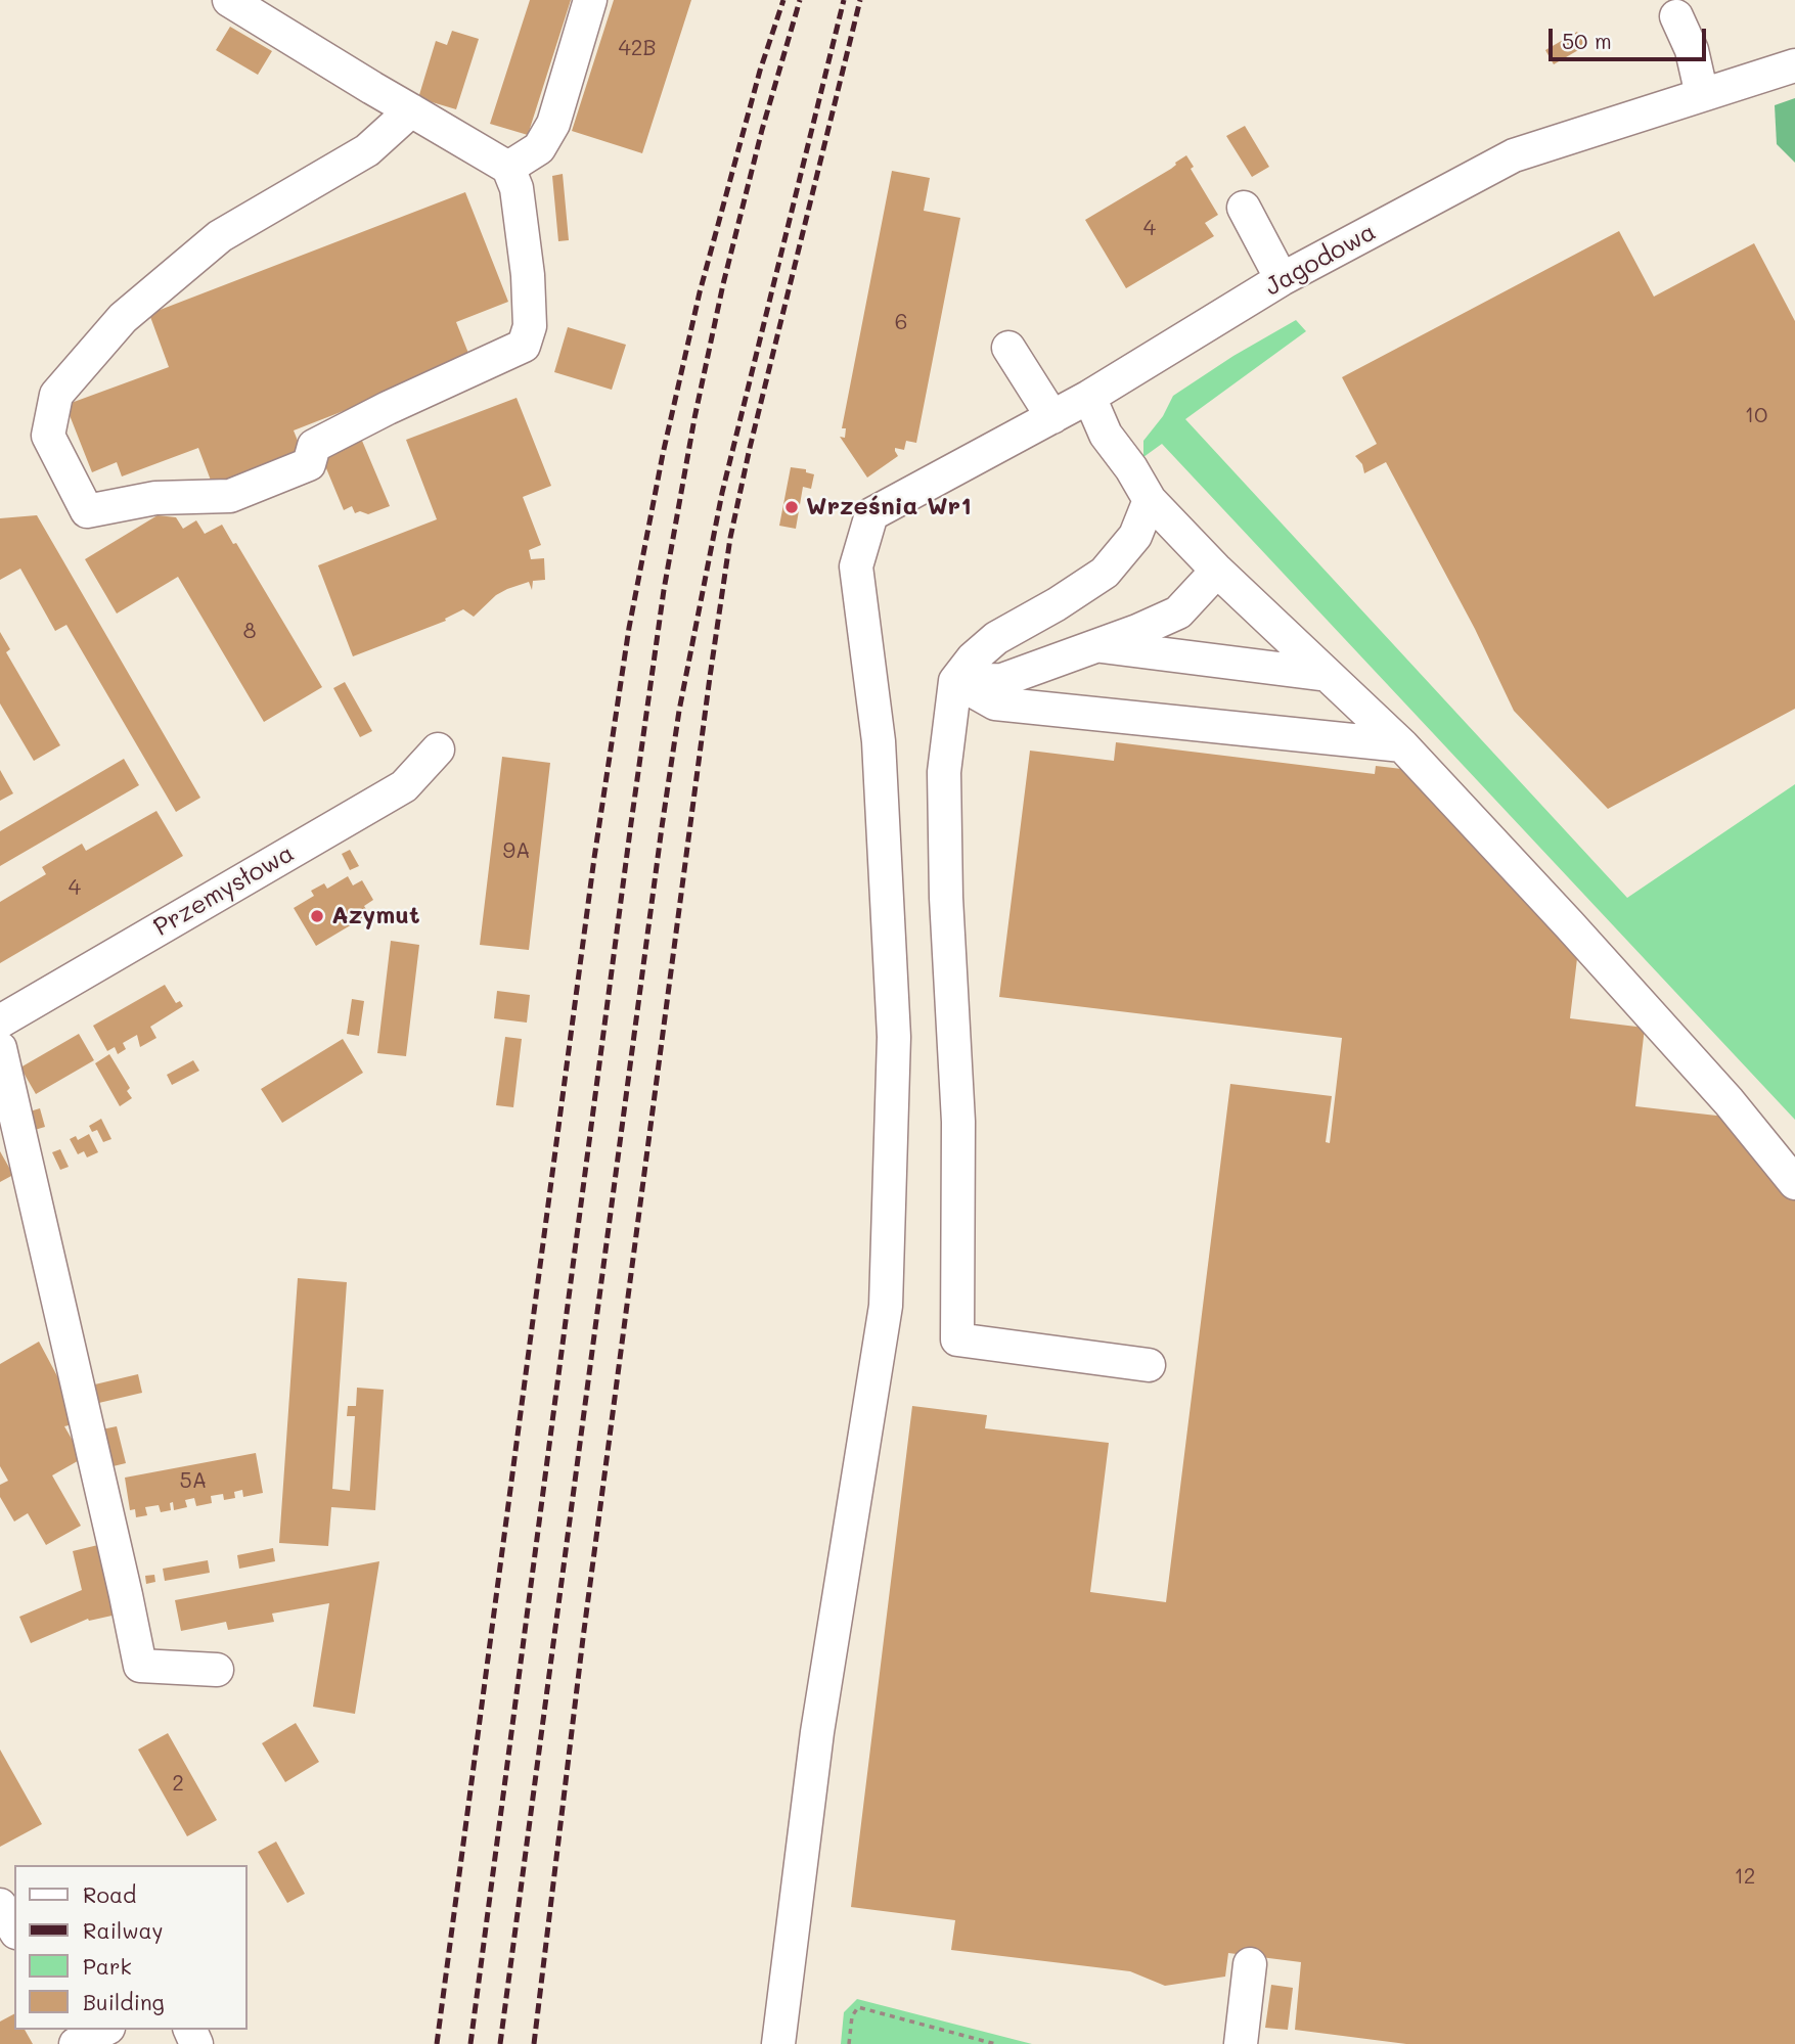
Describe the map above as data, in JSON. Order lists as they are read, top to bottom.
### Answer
{
  "streets": {
    "street": ["Jagodowa", "Przemysłowa"]
  },
  "places": ["Września Wr1", "Azymut"],
  "house_numbers": [
    "42B",
    "4",
    "6",
    "10",
    "8",
    "9A",
    "4",
    "5A",
    "2",
    "12"
  ],
  "legend": [
    "Road",
    "Railway",
    "Park",
    "Building"
  ],
  "scale_bar": "50 m"
}
